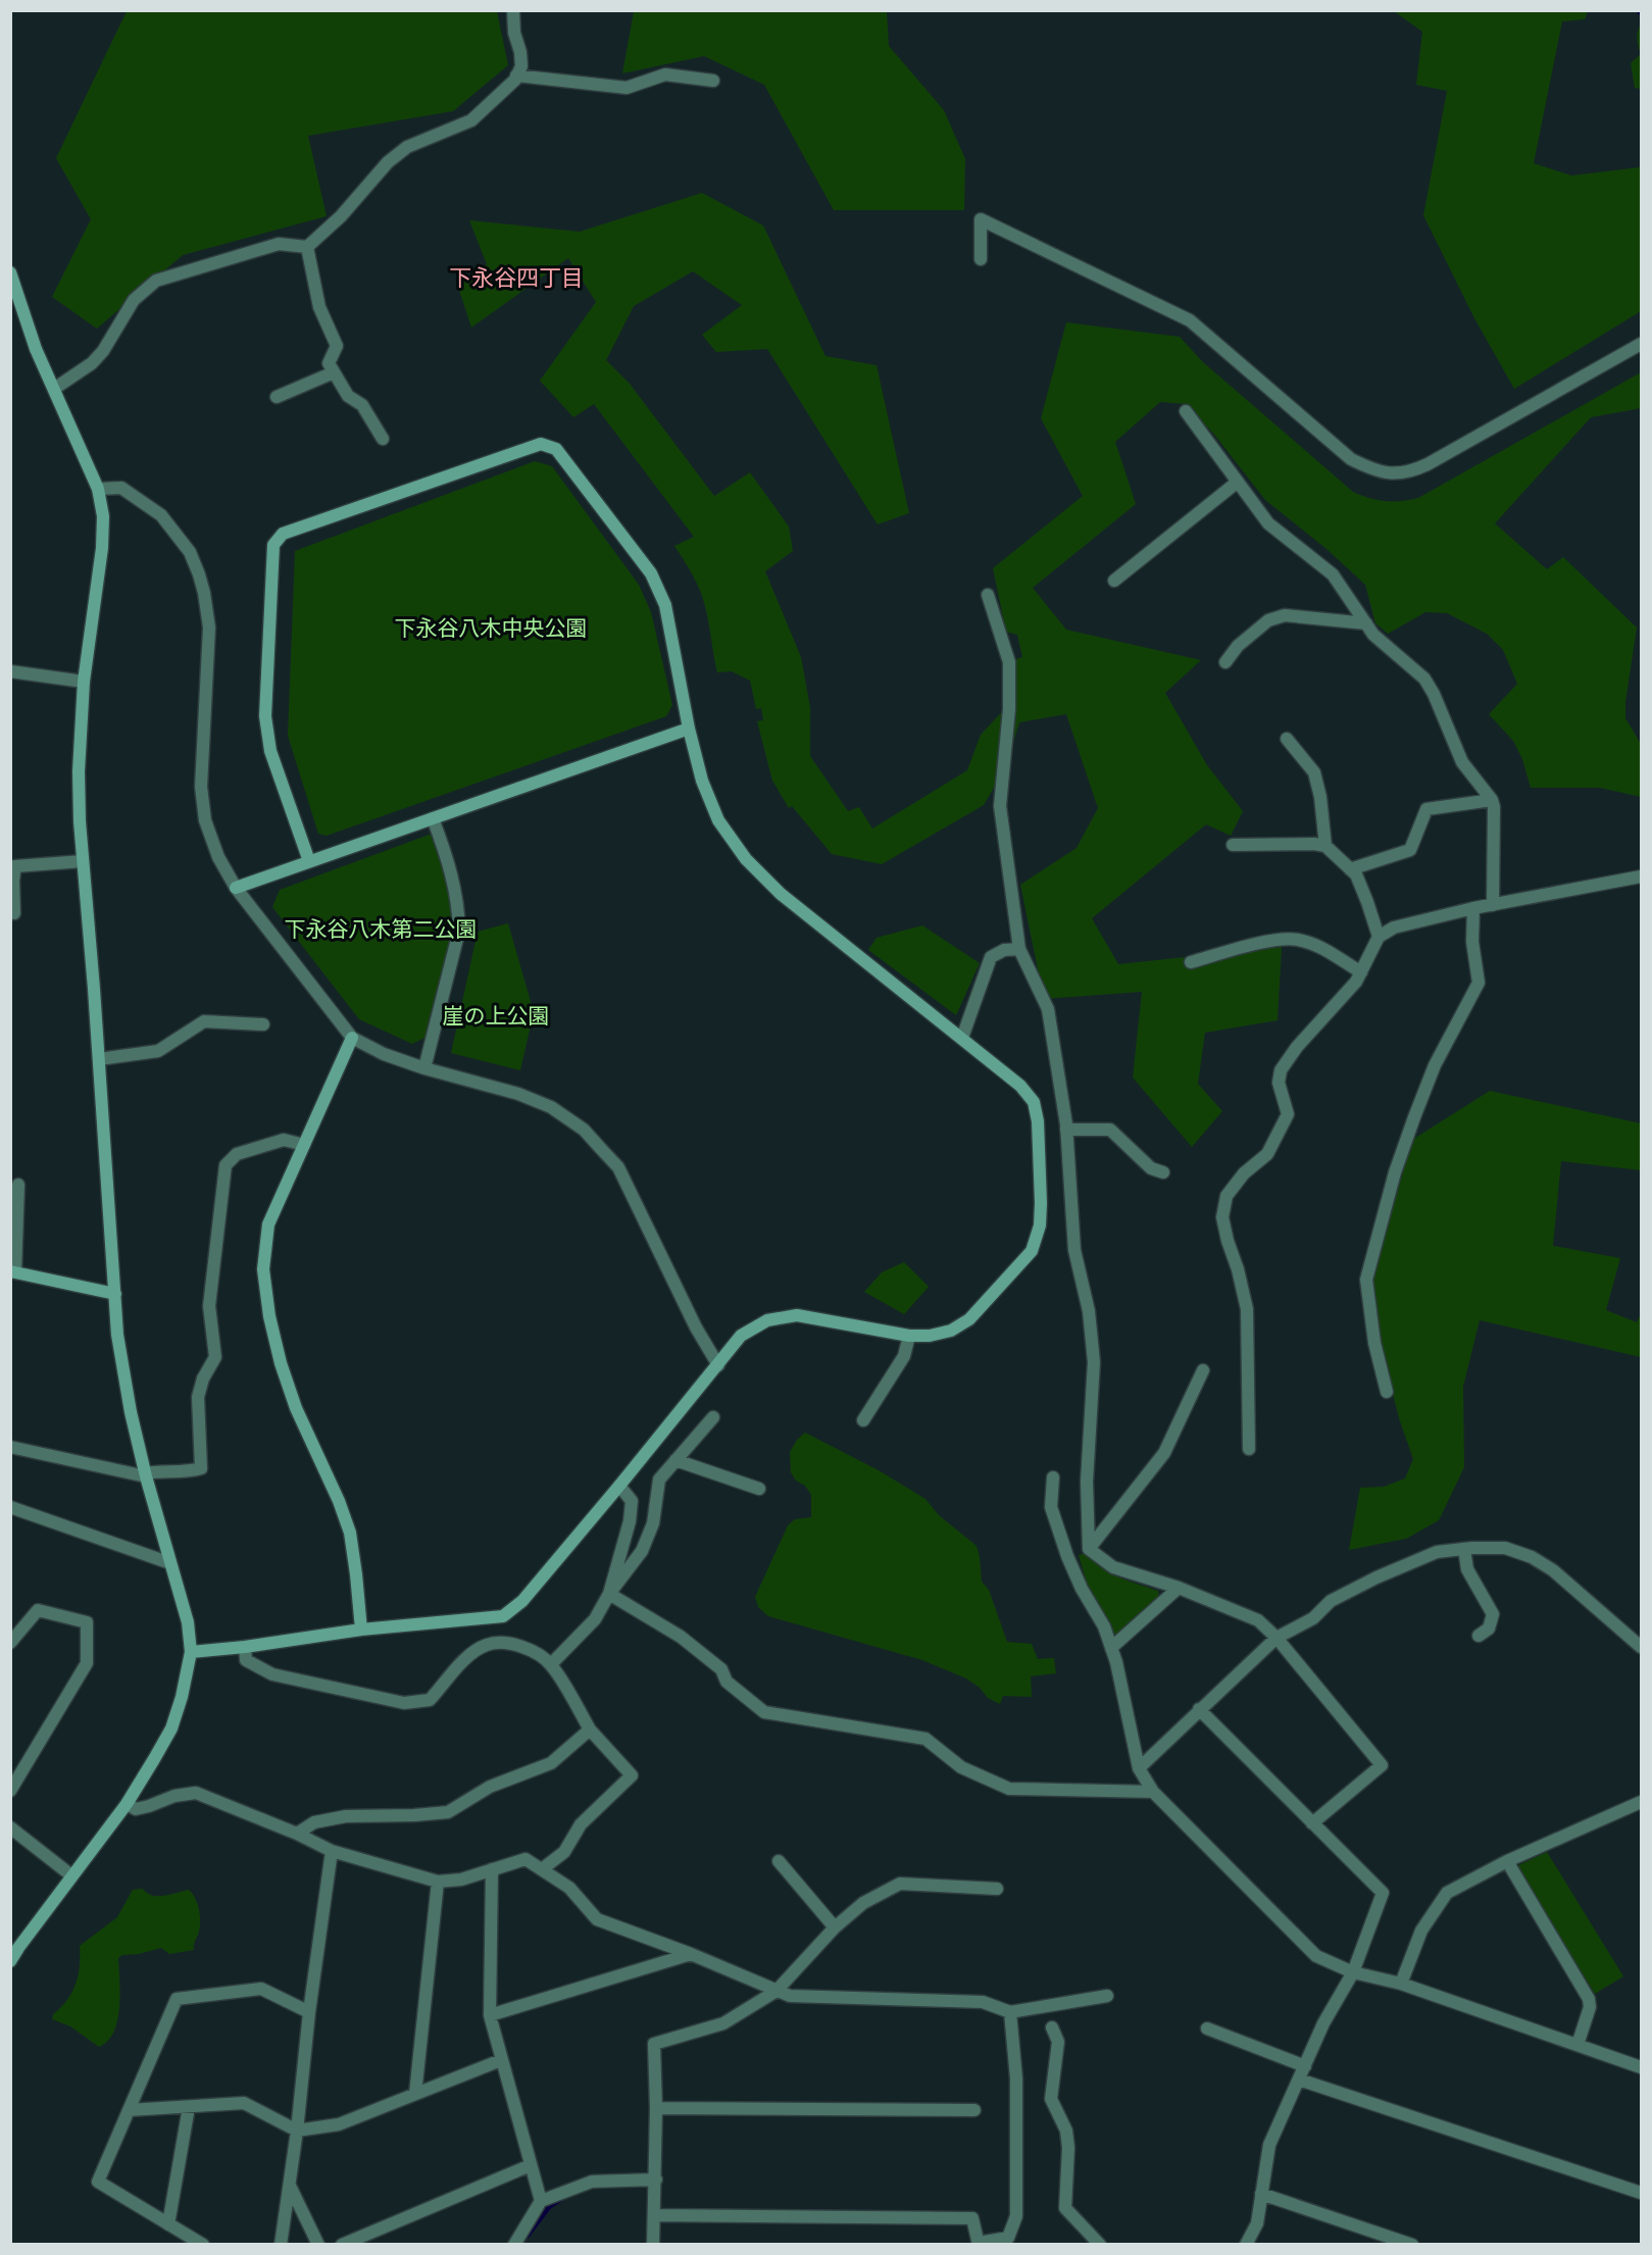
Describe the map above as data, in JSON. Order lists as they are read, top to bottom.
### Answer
{
  "districts": ["下永谷四丁目"],
  "parks": ["下永谷八木中央公園", "下永谷八木第二公園", "崖の上公園"]
}
